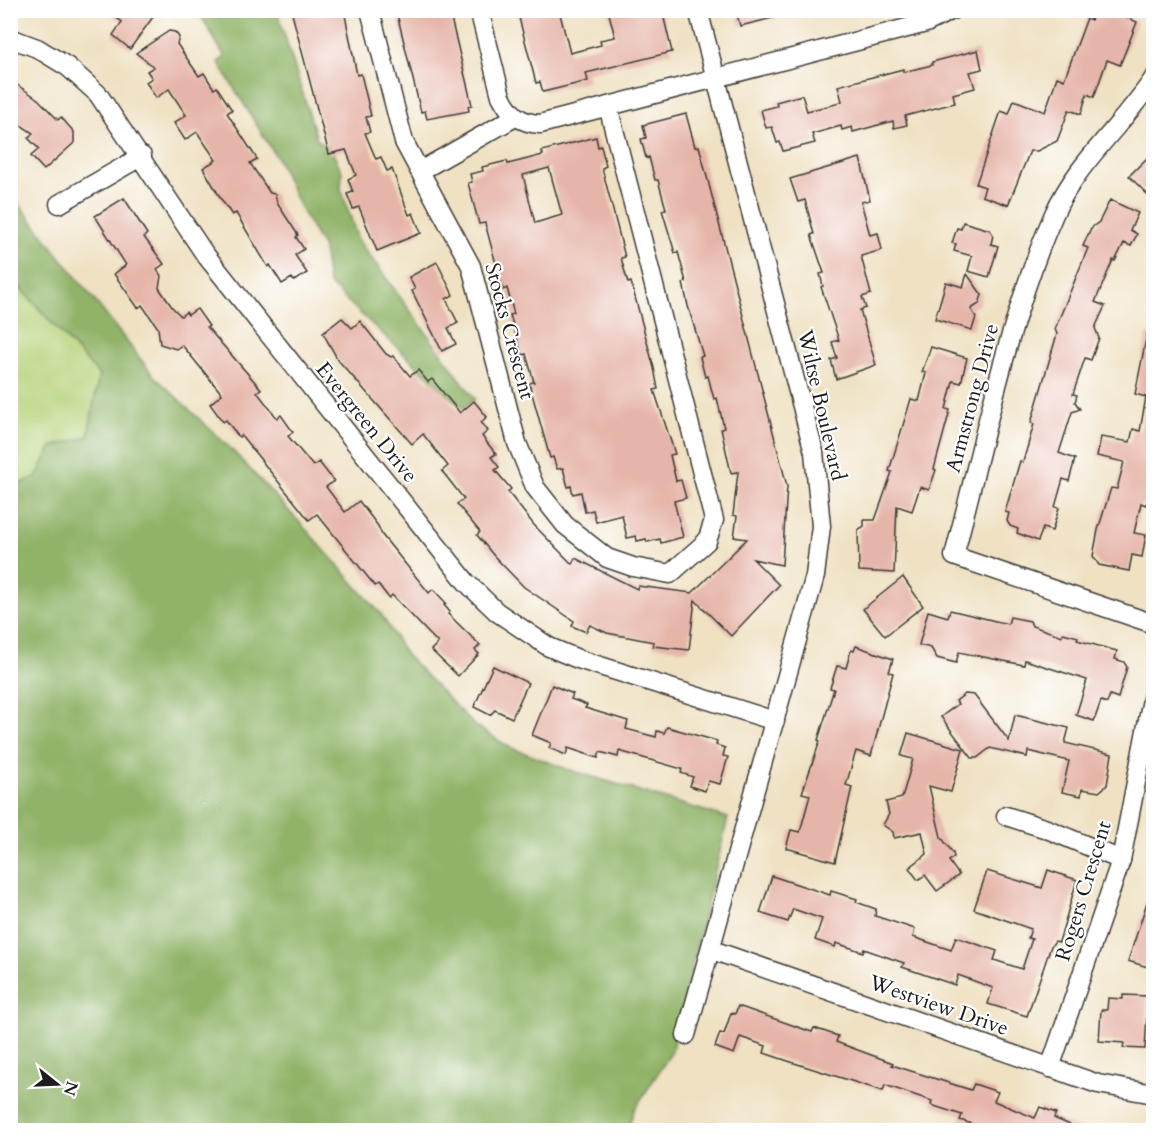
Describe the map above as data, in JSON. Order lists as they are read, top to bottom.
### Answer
{
  "streets": {
    "street": [
      "Stocks Crescent",
      "Armstrong Drive",
      "Wiltse Boulevard",
      "Evergreen Drive",
      "Rogers Crescent",
      "Westview Drive"
    ]
  },
  "crossings": [
    ["Wiltse Boulevard", "Evergreen Drive"],
    ["Wiltse Boulevard", "Westview Drive"],
    ["Rogers Crescent", "Westview Drive"]
  ],
  "north": "right"
}
